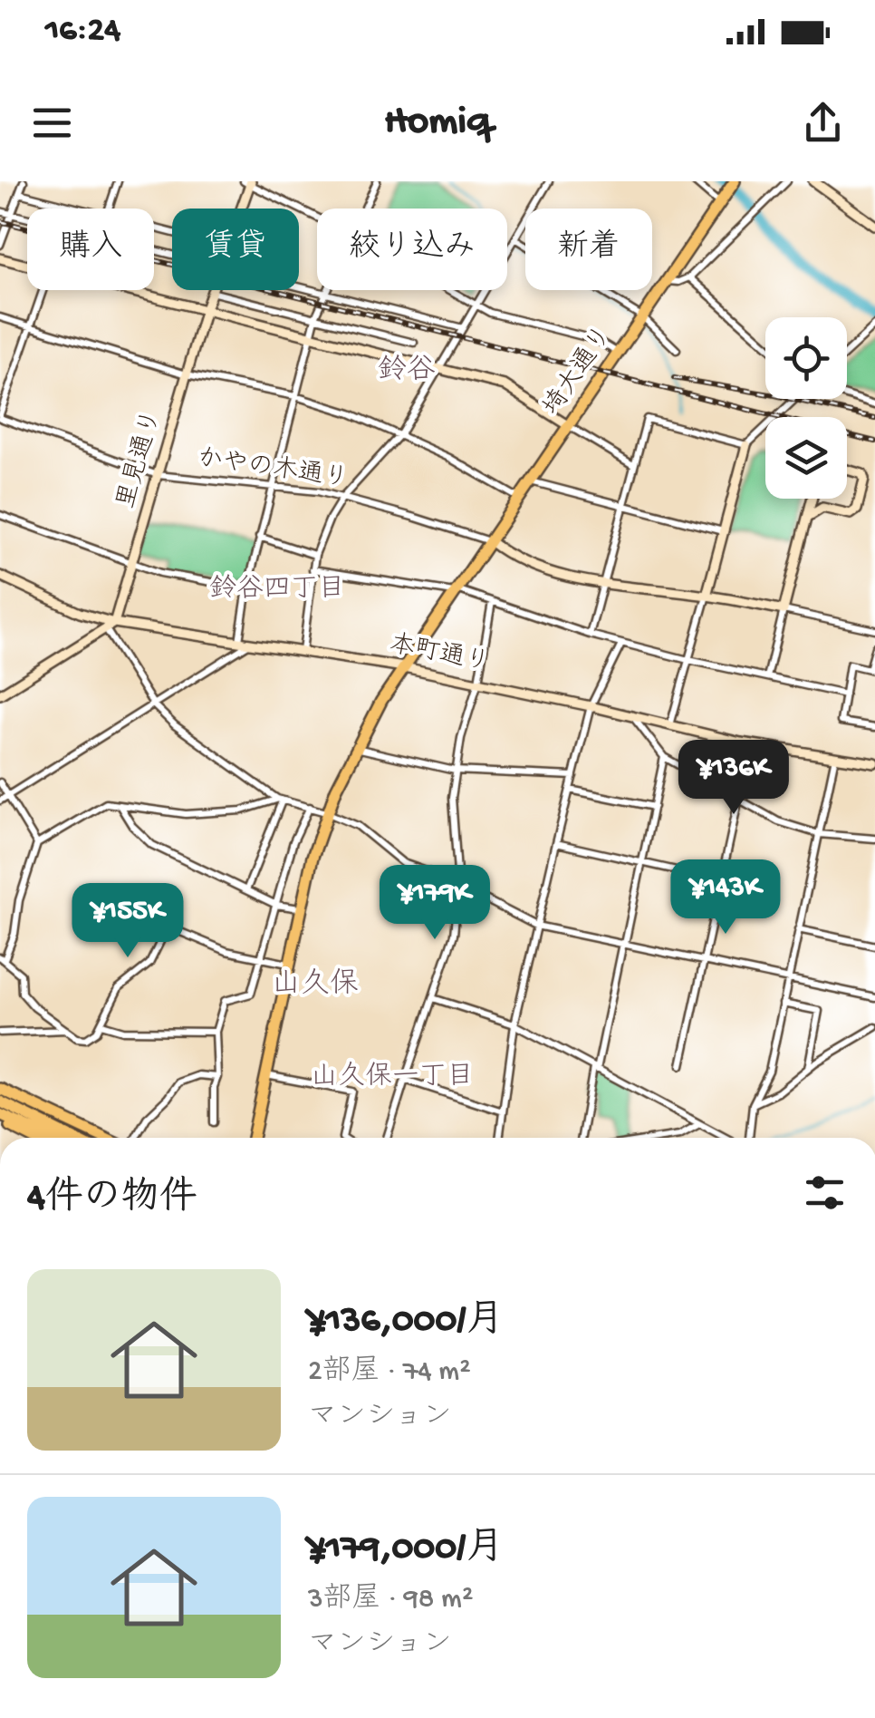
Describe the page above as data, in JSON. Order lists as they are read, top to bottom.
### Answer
{
  "streets": {
    "highway": ["埼大通り"],
    "street": ["里見通り", "かやの木通り", "本町通り"]
  },
  "crossings": [
    ["埼大通り", "かやの木通り"],
    ["埼大通り", "本町通り"],
    ["里見通り", "かやの木通り"],
    ["里見通り", "本町通り"]
  ],
  "districts": [
    "鈴谷",
    "鈴谷四丁目",
    "山久保",
    "山久保一丁目"
  ],
  "page": {
    "status": "16:24",
    "header": "Homiq",
    "chip": [
      "購入",
      "賃貸",
      "絞り込み",
      "新着"
    ],
    "price": [
      "¥136K",
      "¥143K",
      "¥179K",
      "¥155K"
    ],
    "heading": "4件の物件",
    "list": [
      {
        "name": "¥136,000/月",
        "note": "2部屋 · 74 m² · マンション"
      },
      {
        "name": "¥179,000/月",
        "note": "3部屋 · 98 m² · マンション"
      }
    ]
  }
}
